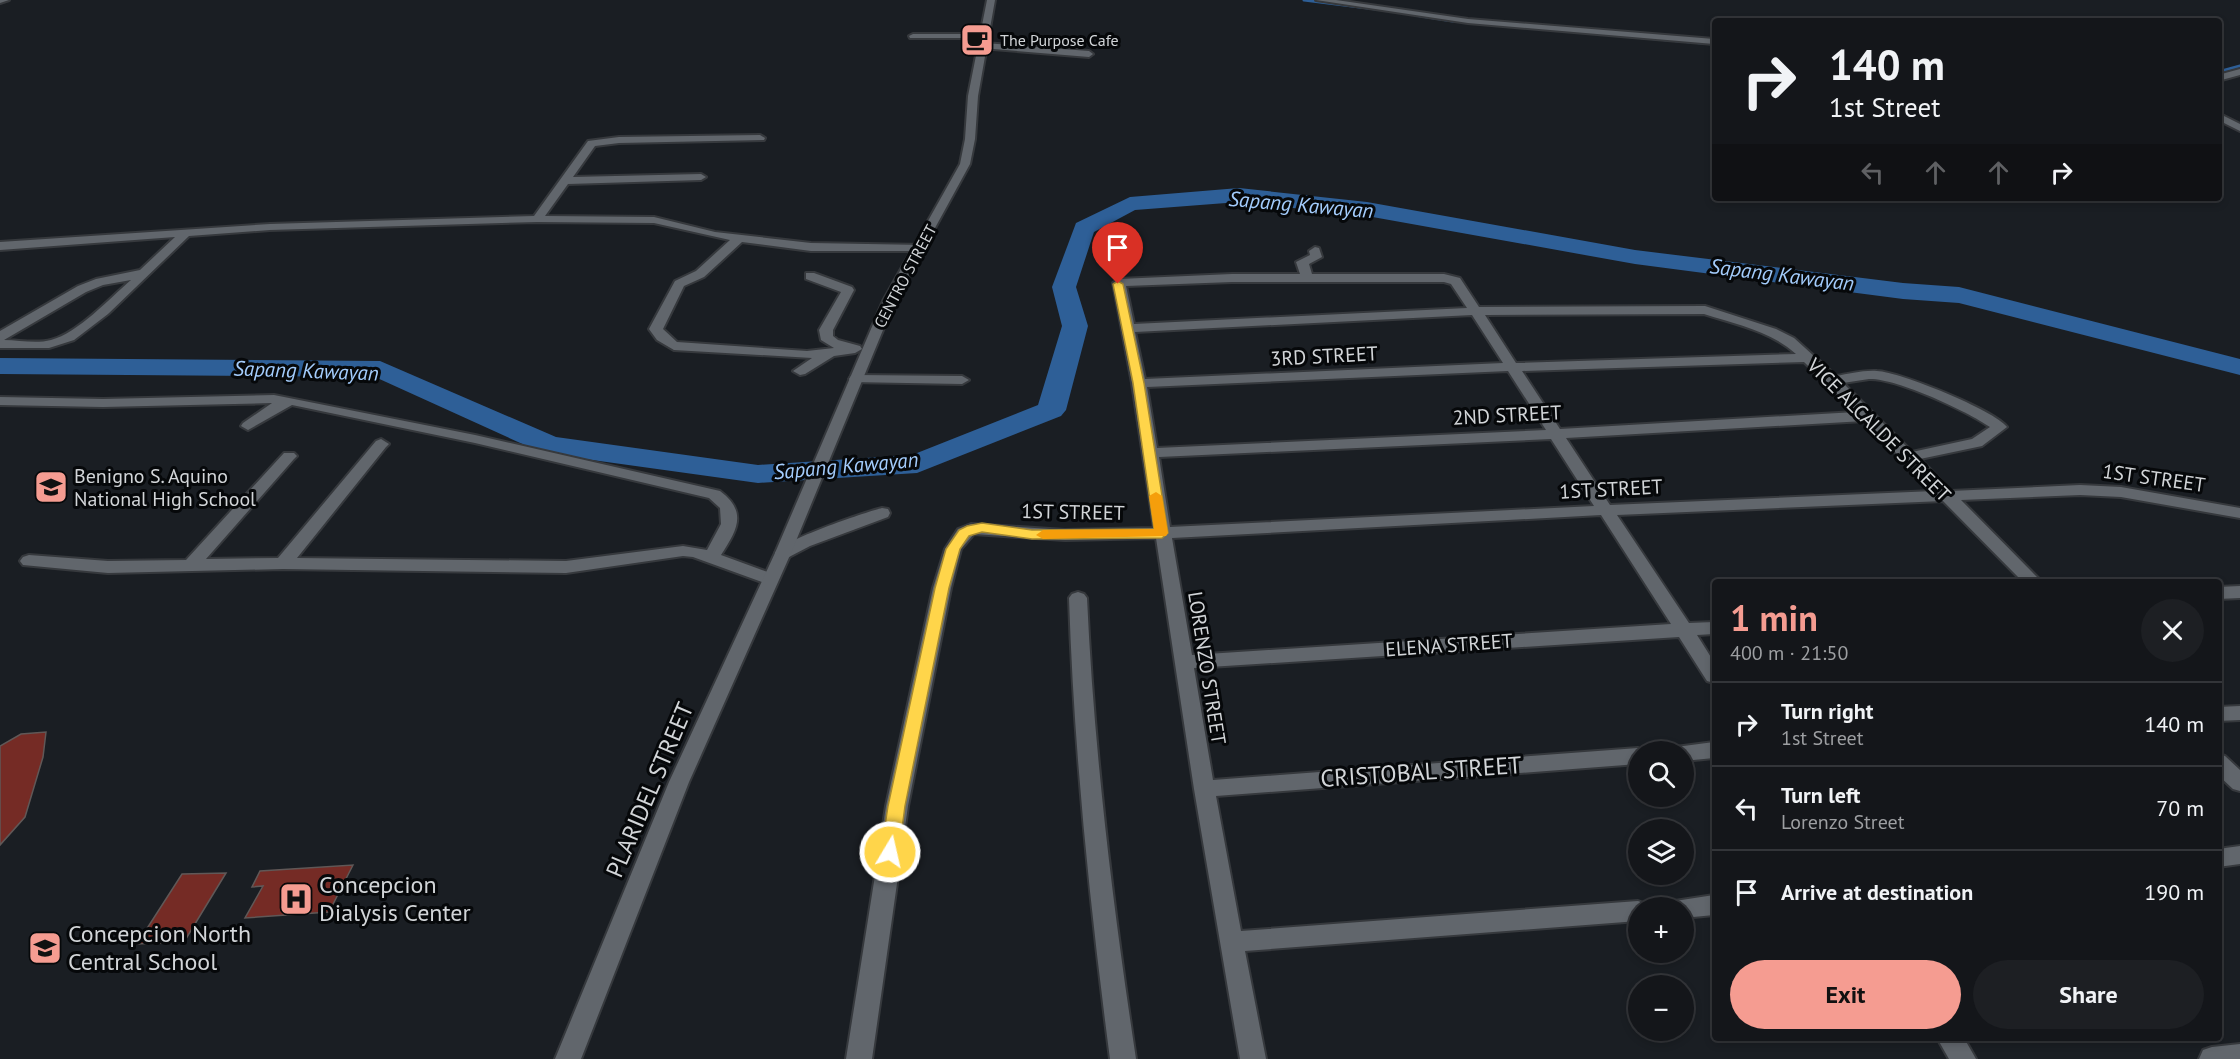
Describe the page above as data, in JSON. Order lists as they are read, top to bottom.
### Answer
{
  "streets": {
    "street": [
      "CENTRO STREET",
      "3RD STREET",
      "2ND STREET",
      "VICE ALCALDE STREET",
      "1ST STREET",
      "ELENA STREET",
      "LORENZO STREET",
      "CRISTOBAL STREET",
      "PLARIDEL STREET"
    ]
  },
  "crossings": [
    ["CENTRO STREET", "PLARIDEL STREET"],
    ["3RD STREET", "VICE ALCALDE STREET"],
    ["3RD STREET", "LORENZO STREET"],
    ["2ND STREET", "VICE ALCALDE STREET"],
    ["2ND STREET", "LORENZO STREET"],
    ["VICE ALCALDE STREET", "1ST STREET"],
    ["VICE ALCALDE STREET", "LORENZO STREET"],
    ["1ST STREET", "LORENZO STREET"],
    ["ELENA STREET", "LORENZO STREET"],
    ["LORENZO STREET", "CRISTOBAL STREET"]
  ],
  "water": ["Sapang Kawayan"],
  "places": {
    "cafe": ["The Purpose Cafe"],
    "school or university": ["Benigno S. Aquino National High School", "Concepcion North Central School"],
    "hospital": ["Concepcion Dialysis Center"]
  },
  "page": {
    "turn": ["140 m", "1st Street"],
    "heading": ["1 min", "400 m · 21:50"],
    "list": [
      {
        "name": "Turn right",
        "note": "1st Street",
        "value": "140 m"
      },
      {
        "name": "Turn left",
        "note": "Lorenzo Street",
        "value": "70 m"
      },
      {
        "name": "Arrive at destination",
        "value": "190 m"
      }
    ],
    "map_buttons": ["+", "−"],
    "buttons": ["Exit", "Share"]
  }
}
